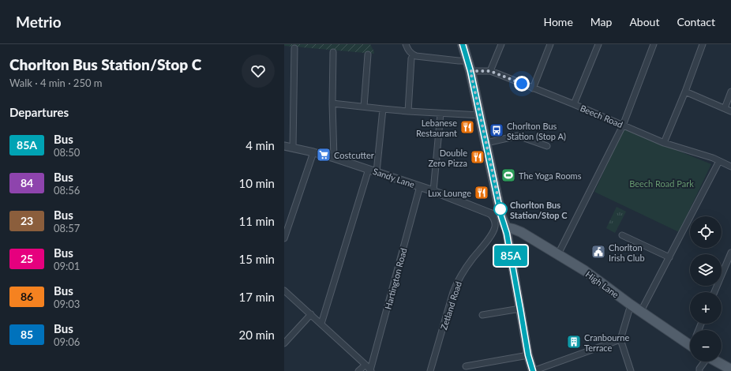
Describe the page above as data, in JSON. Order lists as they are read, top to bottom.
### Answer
{
  "streets": {
    "main road": ["High Lane"],
    "street": [
      "Beech Road",
      "Sandy Lane",
      "Hartington Road",
      "Zetland Road"
    ]
  },
  "crossings": [
    ["Sandy Lane", "Hartington Road"],
    ["Sandy Lane", "Zetland Road"]
  ],
  "parks": ["Beech Road Park"],
  "places": {
    "restaurant": ["Lebanese Restaurant", "Double Zero Pizza", "Lux Lounge"],
    "bus stop": ["Chorlton Bus Station (Stop A)"],
    "supermarket": ["Costcutter"],
    "sports": ["The Yoga Rooms"],
    "other": ["Chorlton Bus Station/Stop C"],
    "public building": ["Chorlton Irish Club"],
    "building": ["Cranbourne Terrace"]
  },
  "lines": ["bus line 85A"],
  "page": {
    "header": "Metrio",
    "nav": [
      "Home",
      "Map",
      "About",
      "Contact"
    ],
    "heading": [
      ["Chorlton Bus Station/Stop C", "Walk · 4 min · 250 m"],
      "Departures"
    ],
    "on_map": "85A",
    "list": [
      {
        "mark": "85A",
        "name": "Bus",
        "note": "08:50",
        "value": "4 min"
      },
      {
        "mark": "84",
        "name": "Bus",
        "note": "08:56",
        "value": "10 min"
      },
      {
        "mark": "23",
        "name": "Bus",
        "note": "08:57",
        "value": "11 min"
      },
      {
        "mark": "25",
        "name": "Bus",
        "note": "09:01",
        "value": "15 min"
      },
      {
        "mark": "86",
        "name": "Bus",
        "note": "09:03",
        "value": "17 min"
      },
      {
        "mark": "85",
        "name": "Bus",
        "note": "09:06",
        "value": "20 min"
      }
    ],
    "map_buttons": ["+", "−"]
  }
}
